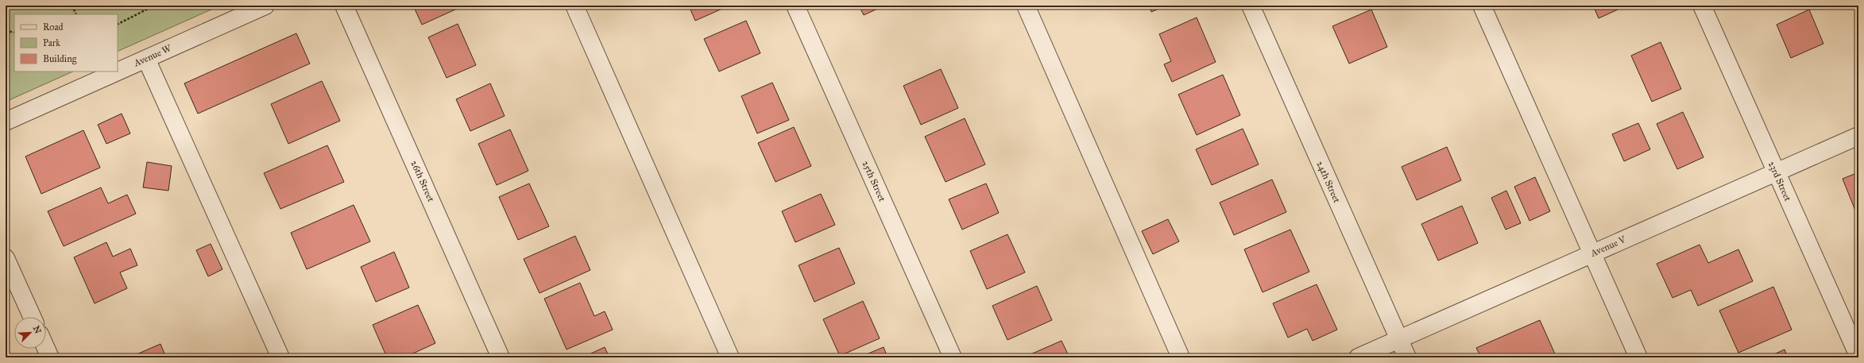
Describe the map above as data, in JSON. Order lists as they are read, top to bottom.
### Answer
{
  "streets": {
    "street": [
      "Avenue W",
      "26th Street",
      "25th Street",
      "23rd Street",
      "24th Street",
      "Avenue V"
    ]
  },
  "crossings": [
    ["23rd Street", "Avenue V"],
    ["24th Street", "Avenue V"]
  ],
  "legend": ["Road", "Park", "Building"],
  "north": "top right"
}
